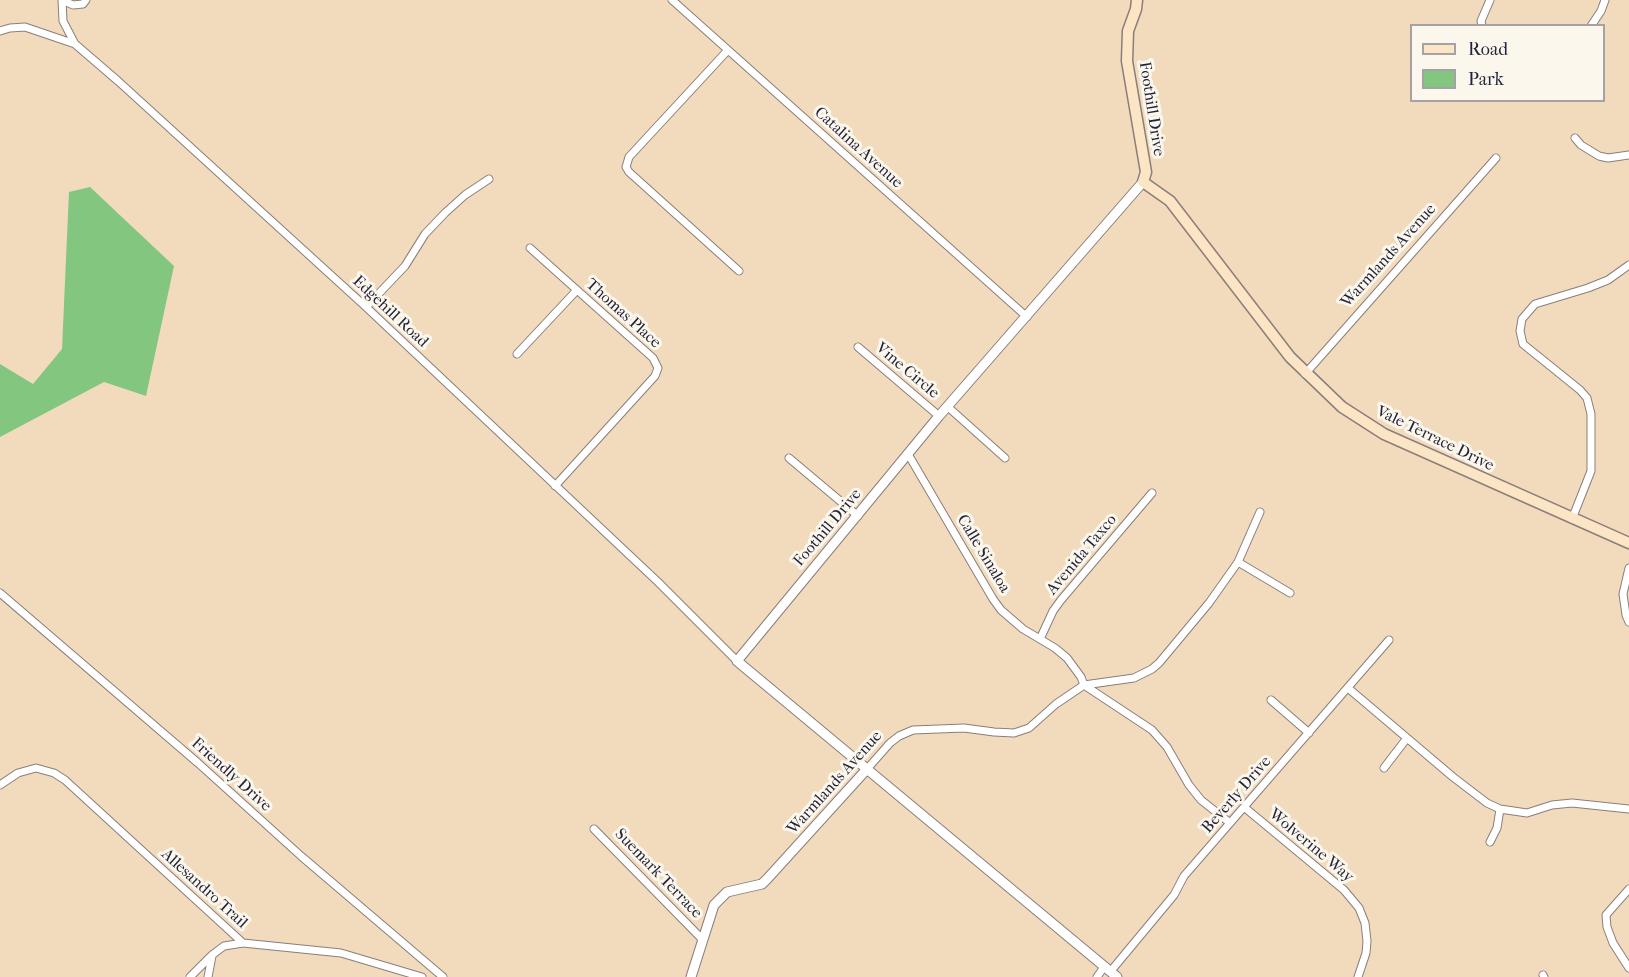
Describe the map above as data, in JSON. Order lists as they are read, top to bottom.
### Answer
{
  "streets": {
    "main road": ["Foothill Drive", "Vale Terrace Drive"],
    "street": [
      "Catalina Avenue",
      "Warmlands Avenue",
      "Edgehill Road",
      "Thomas Place",
      "Vine Circle",
      "Calle Sinaloa",
      "Avenida Taxco",
      "Friendly Drive",
      "Beverly Drive",
      "Wolverine Way",
      "Suemark Terrace",
      "Allesandro Trail"
    ]
  },
  "crossings": [
    ["Foothill Drive", "Catalina Avenue"],
    ["Foothill Drive", "Edgehill Road"],
    ["Foothill Drive", "Vine Circle"],
    ["Foothill Drive", "Vale Terrace Drive"],
    ["Foothill Drive", "Calle Sinaloa"],
    ["Warmlands Avenue", "Vale Terrace Drive"],
    ["Warmlands Avenue", "Calle Sinaloa"],
    ["Warmlands Avenue", "Suemark Terrace"],
    ["Edgehill Road", "Thomas Place"],
    ["Calle Sinaloa", "Avenida Taxco"],
    ["Calle Sinaloa", "Beverly Drive"],
    ["Beverly Drive", "Wolverine Way"]
  ],
  "legend": ["Road", "Park"]
}
